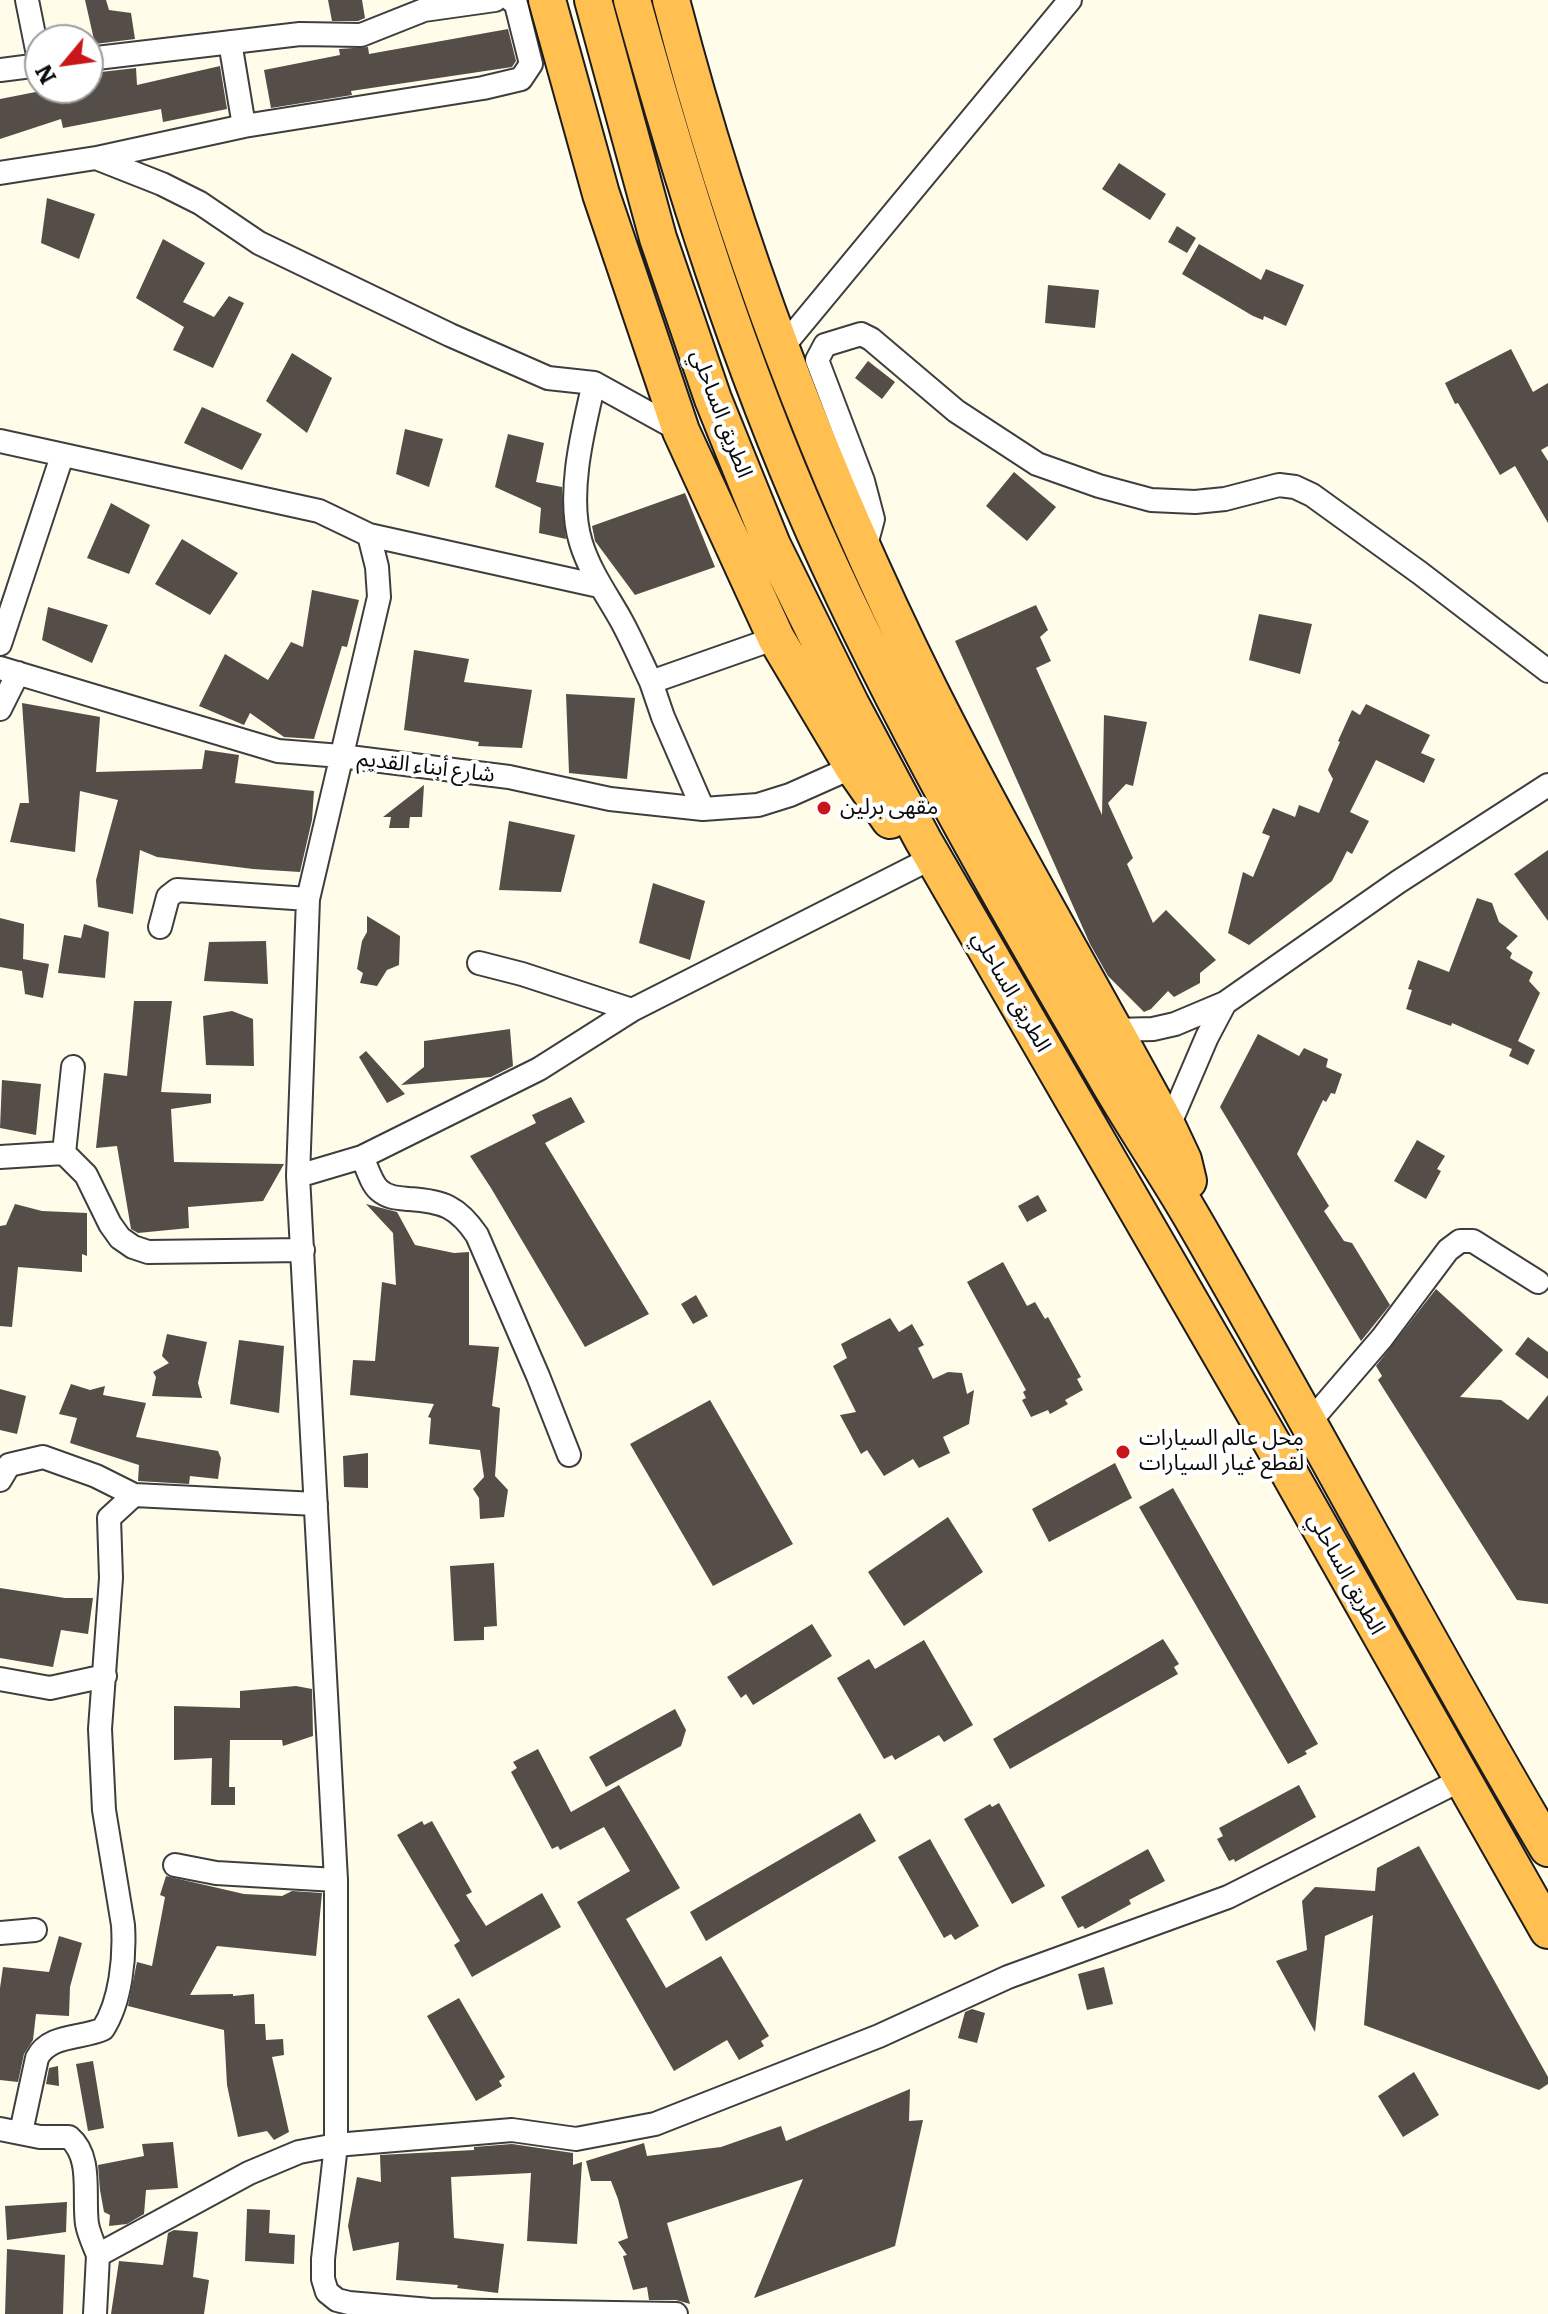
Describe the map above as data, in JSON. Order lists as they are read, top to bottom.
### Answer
{
  "streets": {
    "highway": ["الطريق الساحلي"],
    "street": ["شارع أبناء القديم"]
  },
  "places": ["مقهى برلين", "محل عالم السيارات لقطع غيار السيارات"],
  "north": "bottom left"
}
